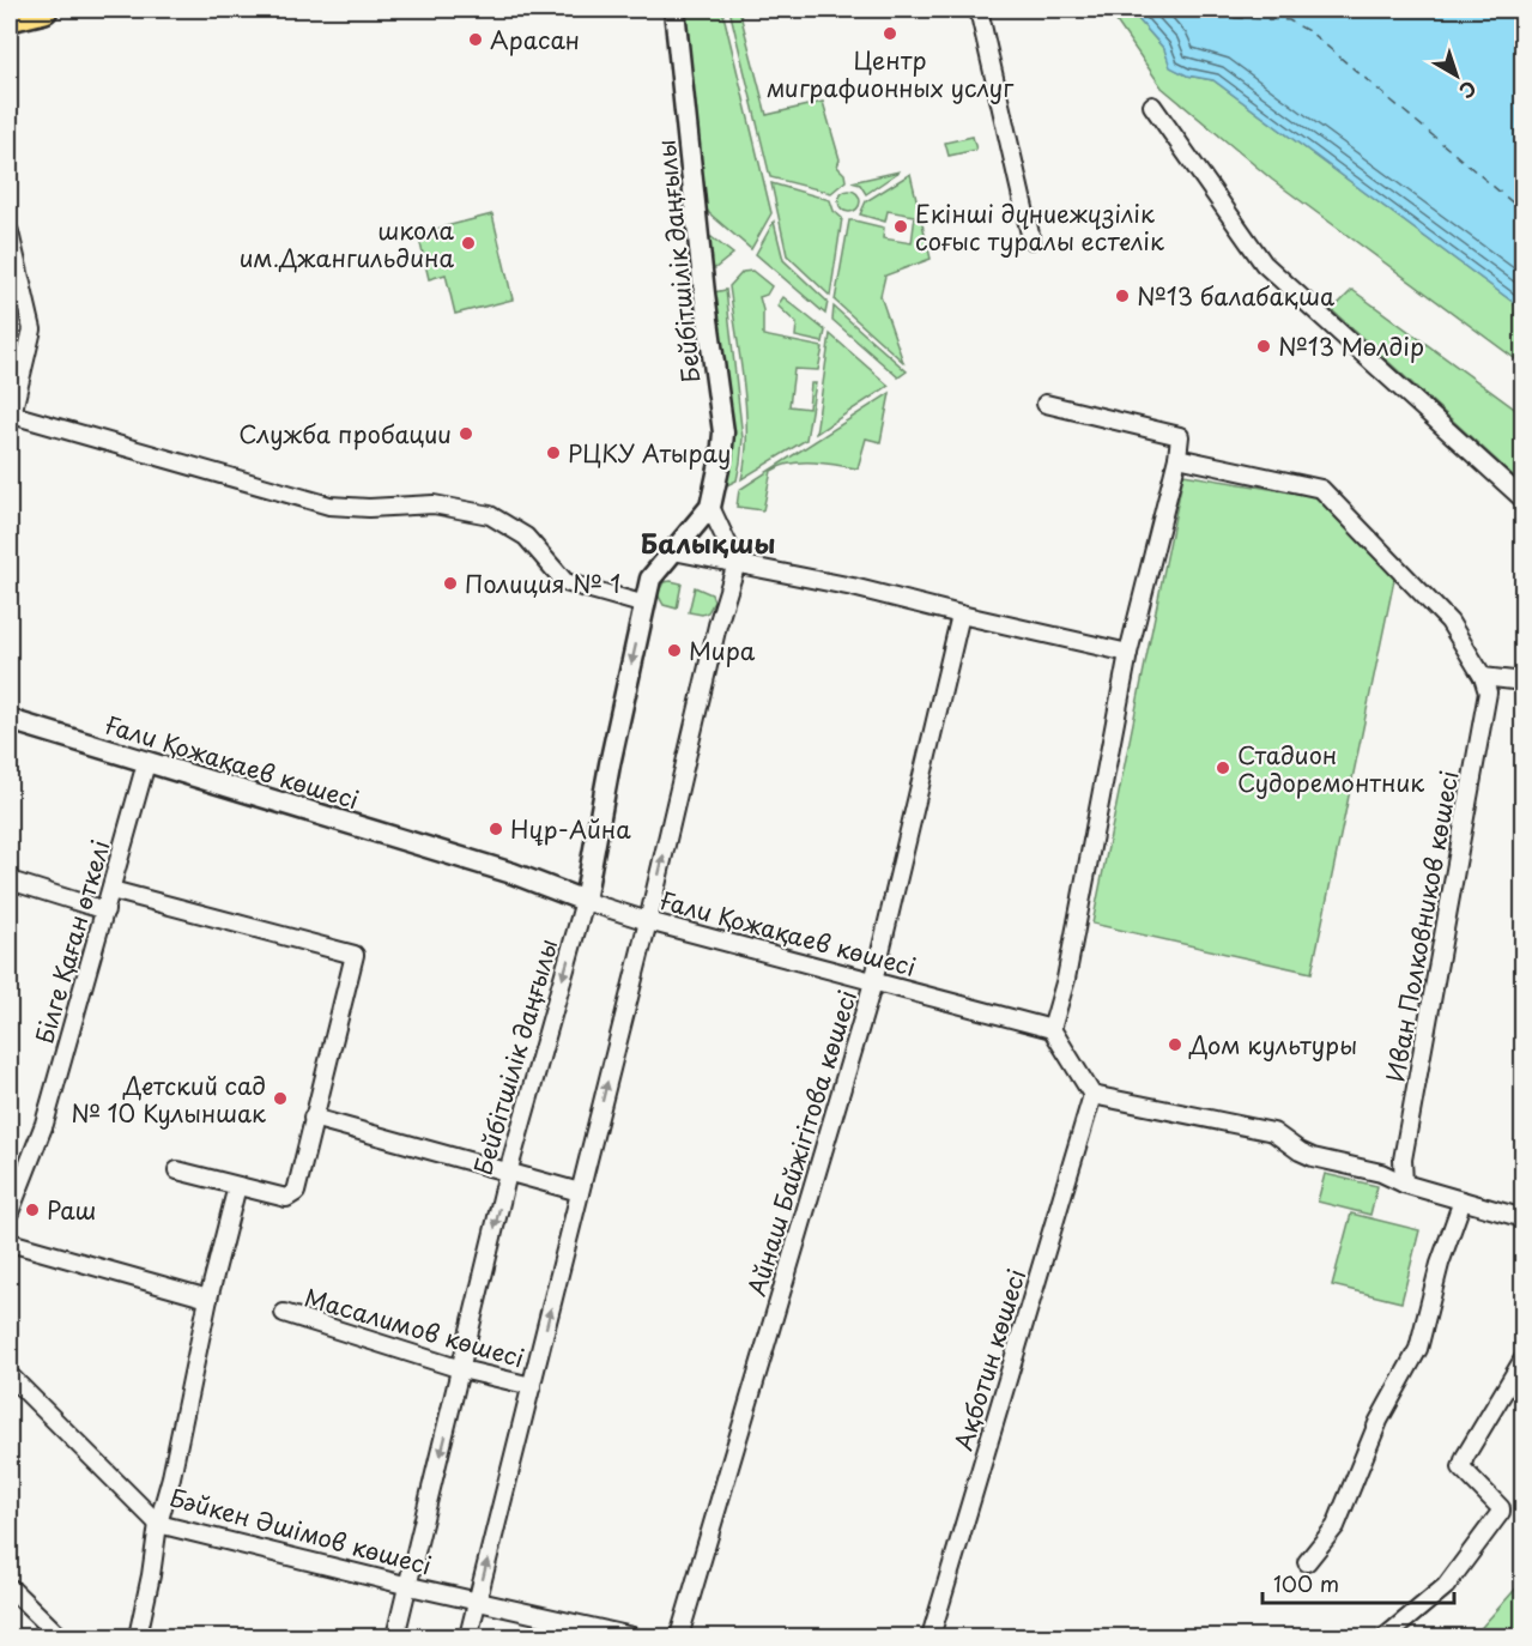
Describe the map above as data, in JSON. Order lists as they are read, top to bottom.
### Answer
{
  "streets": {
    "street": [
      "Бейбітшілік даңғылы",
      "Ғали Қожақаев көшесі",
      "Иван Полковников көшесі",
      "Білге Қаған өткелі",
      "Айнаш Байжігітова көшесі",
      "Масалимов көшесі",
      "Ақботин көшесі",
      "Бәйкен Әшімов көшесі"
    ]
  },
  "crossings": [
    ["Бейбітшілік даңғылы", "Ғали Қожақаев көшесі"],
    ["Бейбітшілік даңғылы", "Масалимов көшесі"],
    ["Бейбітшілік даңғылы", "Бәйкен Әшімов көшесі"],
    ["Ғали Қожақаев көшесі", "Білге Қаған өткелі"],
    ["Ғали Қожақаев көшесі", "Айнаш Байжігітова көшесі"]
  ],
  "districts": ["Балықшы"],
  "places": [
    "Центр миграфионных услуг",
    "Арасан",
    "Екінші дүниежүзілік соғыс туралы естелік",
    "школа им.Джангильдина",
    "№13 балабақша",
    "№13 Мөлдiр",
    "Служба пробации",
    "РЦКУ Атырау",
    "Полиция № 1",
    "Мира",
    "Стадион Судоремонтник",
    "Нұр-Айна",
    "Дом культуры",
    "Детский сад № 10 Кулыншак",
    "Раш"
  ],
  "scale_bar": "100 m",
  "north": "bottom right"
}
